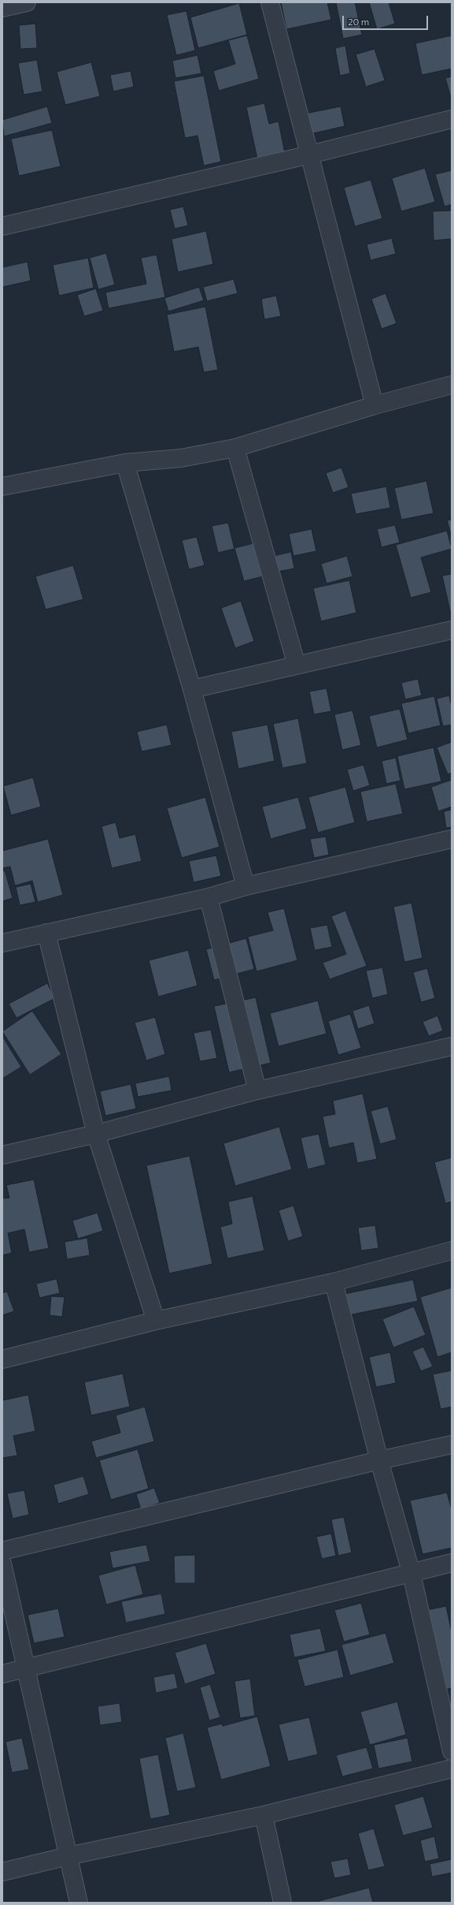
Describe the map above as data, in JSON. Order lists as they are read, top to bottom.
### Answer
{
  "scale_bar": "20 m"
}
